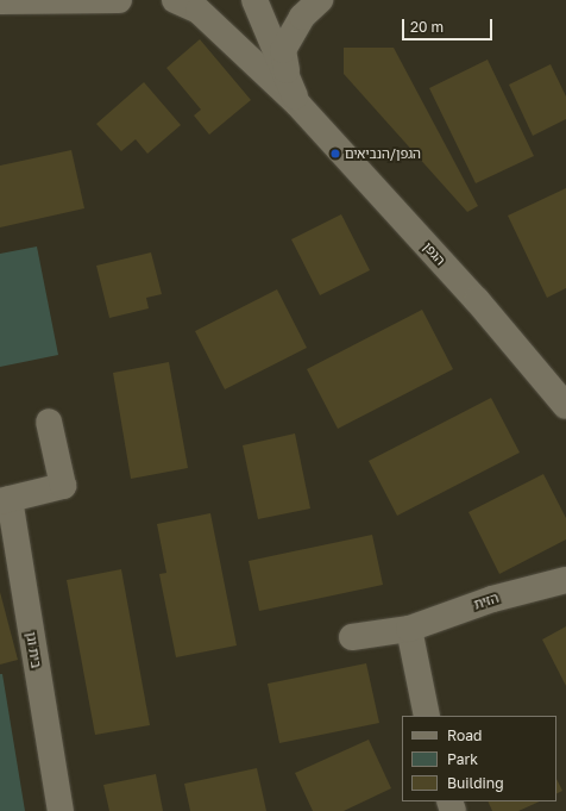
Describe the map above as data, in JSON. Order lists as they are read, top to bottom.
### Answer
{
  "streets": {
    "street": ["הגפן", "הזית", "בית וגן"]
  },
  "places": ["הגפן/הנביאים"],
  "legend": ["Road", "Park", "Building"],
  "scale_bar": "20 m"
}
